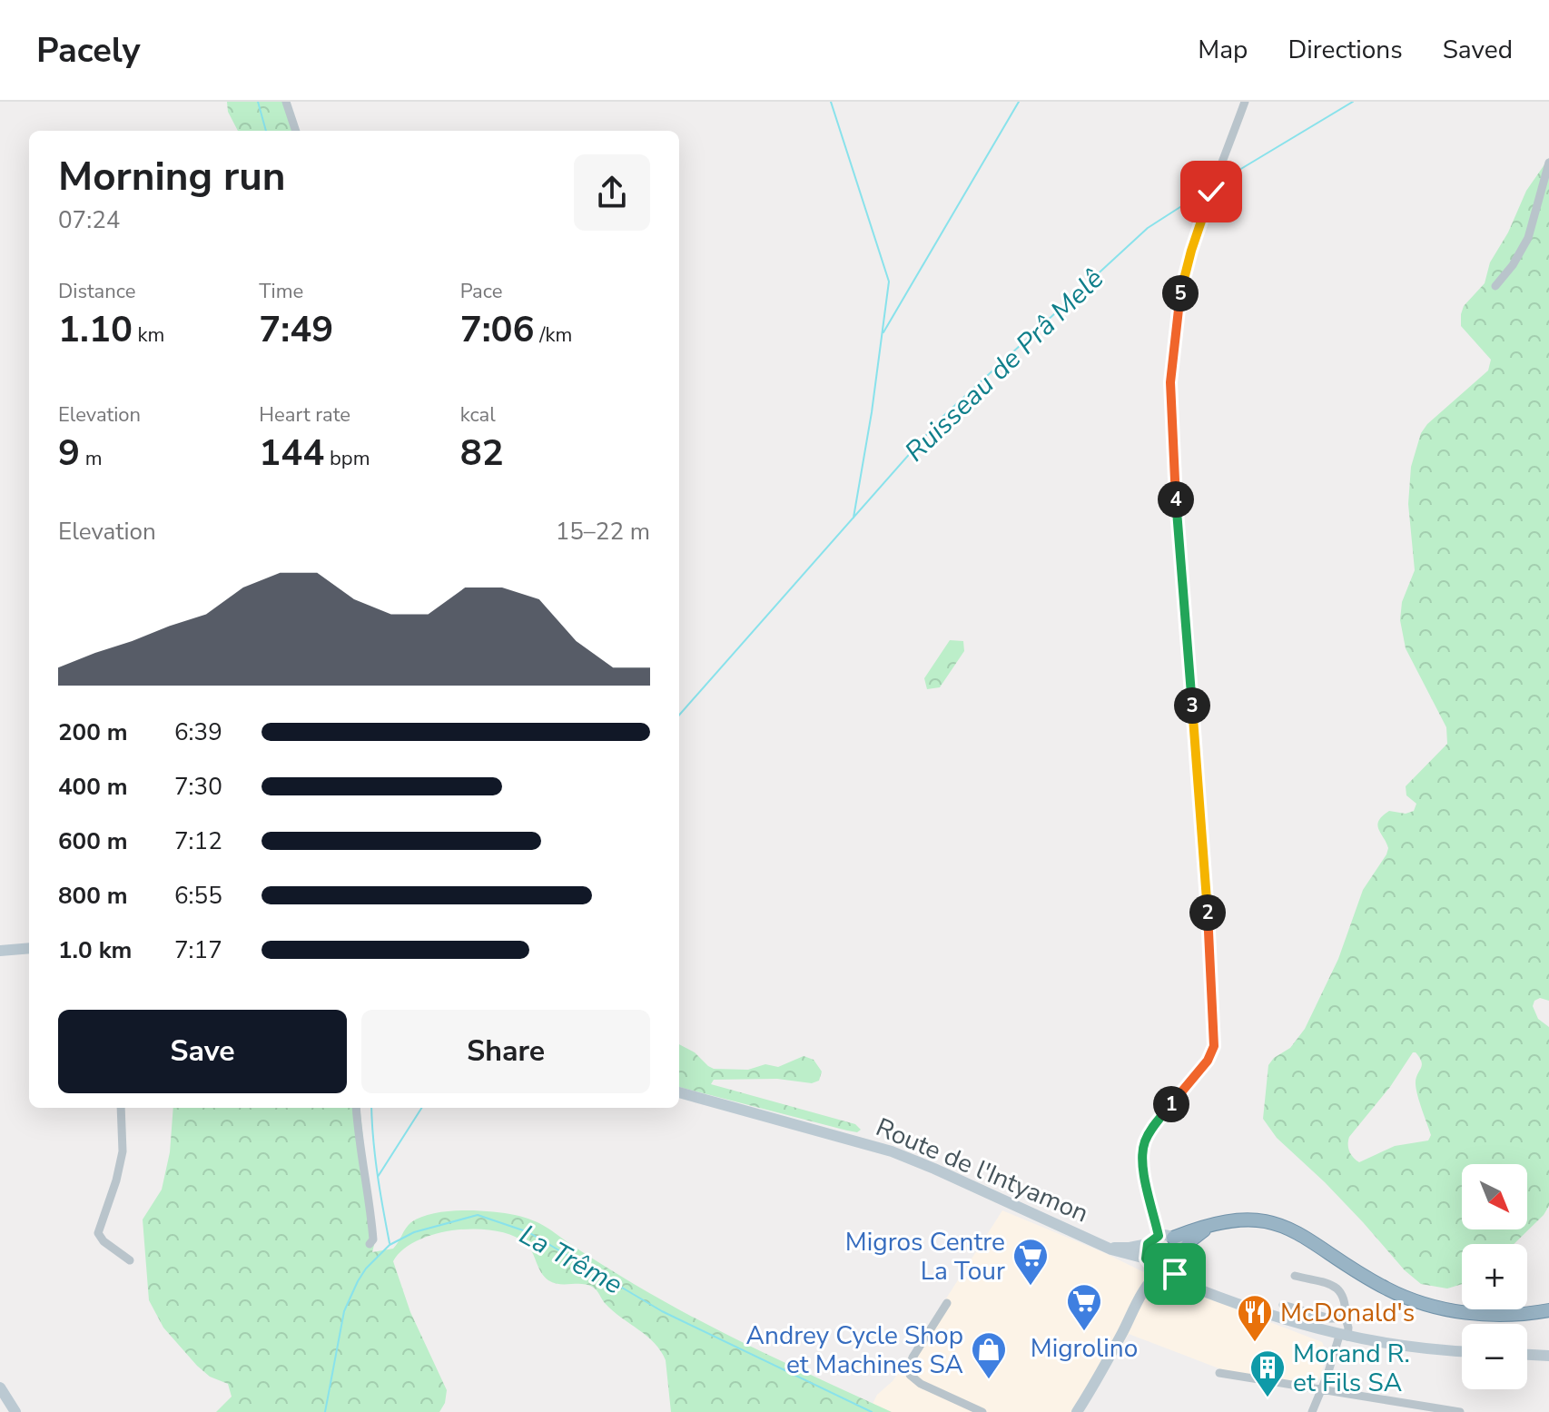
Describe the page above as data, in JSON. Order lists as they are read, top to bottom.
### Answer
{
  "streets": {
    "main road": ["Route de l'Intyamon"]
  },
  "water": ["Ruisseau de Prâ Melê", "La Trême"],
  "places": {
    "supermarket": ["Migros Centre La Tour", "Migrolino"],
    "restaurant": ["McDonald's"],
    "shop": ["Andrey Cycle Shop et Machines SA"],
    "building": ["Morand R. et Fils SA"]
  },
  "north": "bottom right",
  "page": {
    "header": "Pacely",
    "nav": ["Map", "Directions", "Saved"],
    "heading": ["Morning run", "07:24"],
    "stats": [
      ["Distance", "1.10 km"],
      ["Time", "7:49"],
      ["Pace", "7:06 /km"],
      ["Elevation", "9 m"],
      ["Heart rate", "144 bpm"],
      ["kcal", "82"]
    ],
    "pins": [
      "5",
      "4",
      "3",
      "2",
      "1"
    ],
    "chart": ["Elevation", "15–22 m"],
    "list": [
      {
        "name": "200 m",
        "note": "6:39"
      },
      {
        "name": "400 m",
        "note": "7:30"
      },
      {
        "name": "600 m",
        "note": "7:12"
      },
      {
        "name": "800 m",
        "note": "6:55"
      },
      {
        "name": "1.0 km",
        "note": "7:17"
      }
    ],
    "buttons": ["Save", "Share"],
    "map_buttons": ["+", "−"]
  }
}
